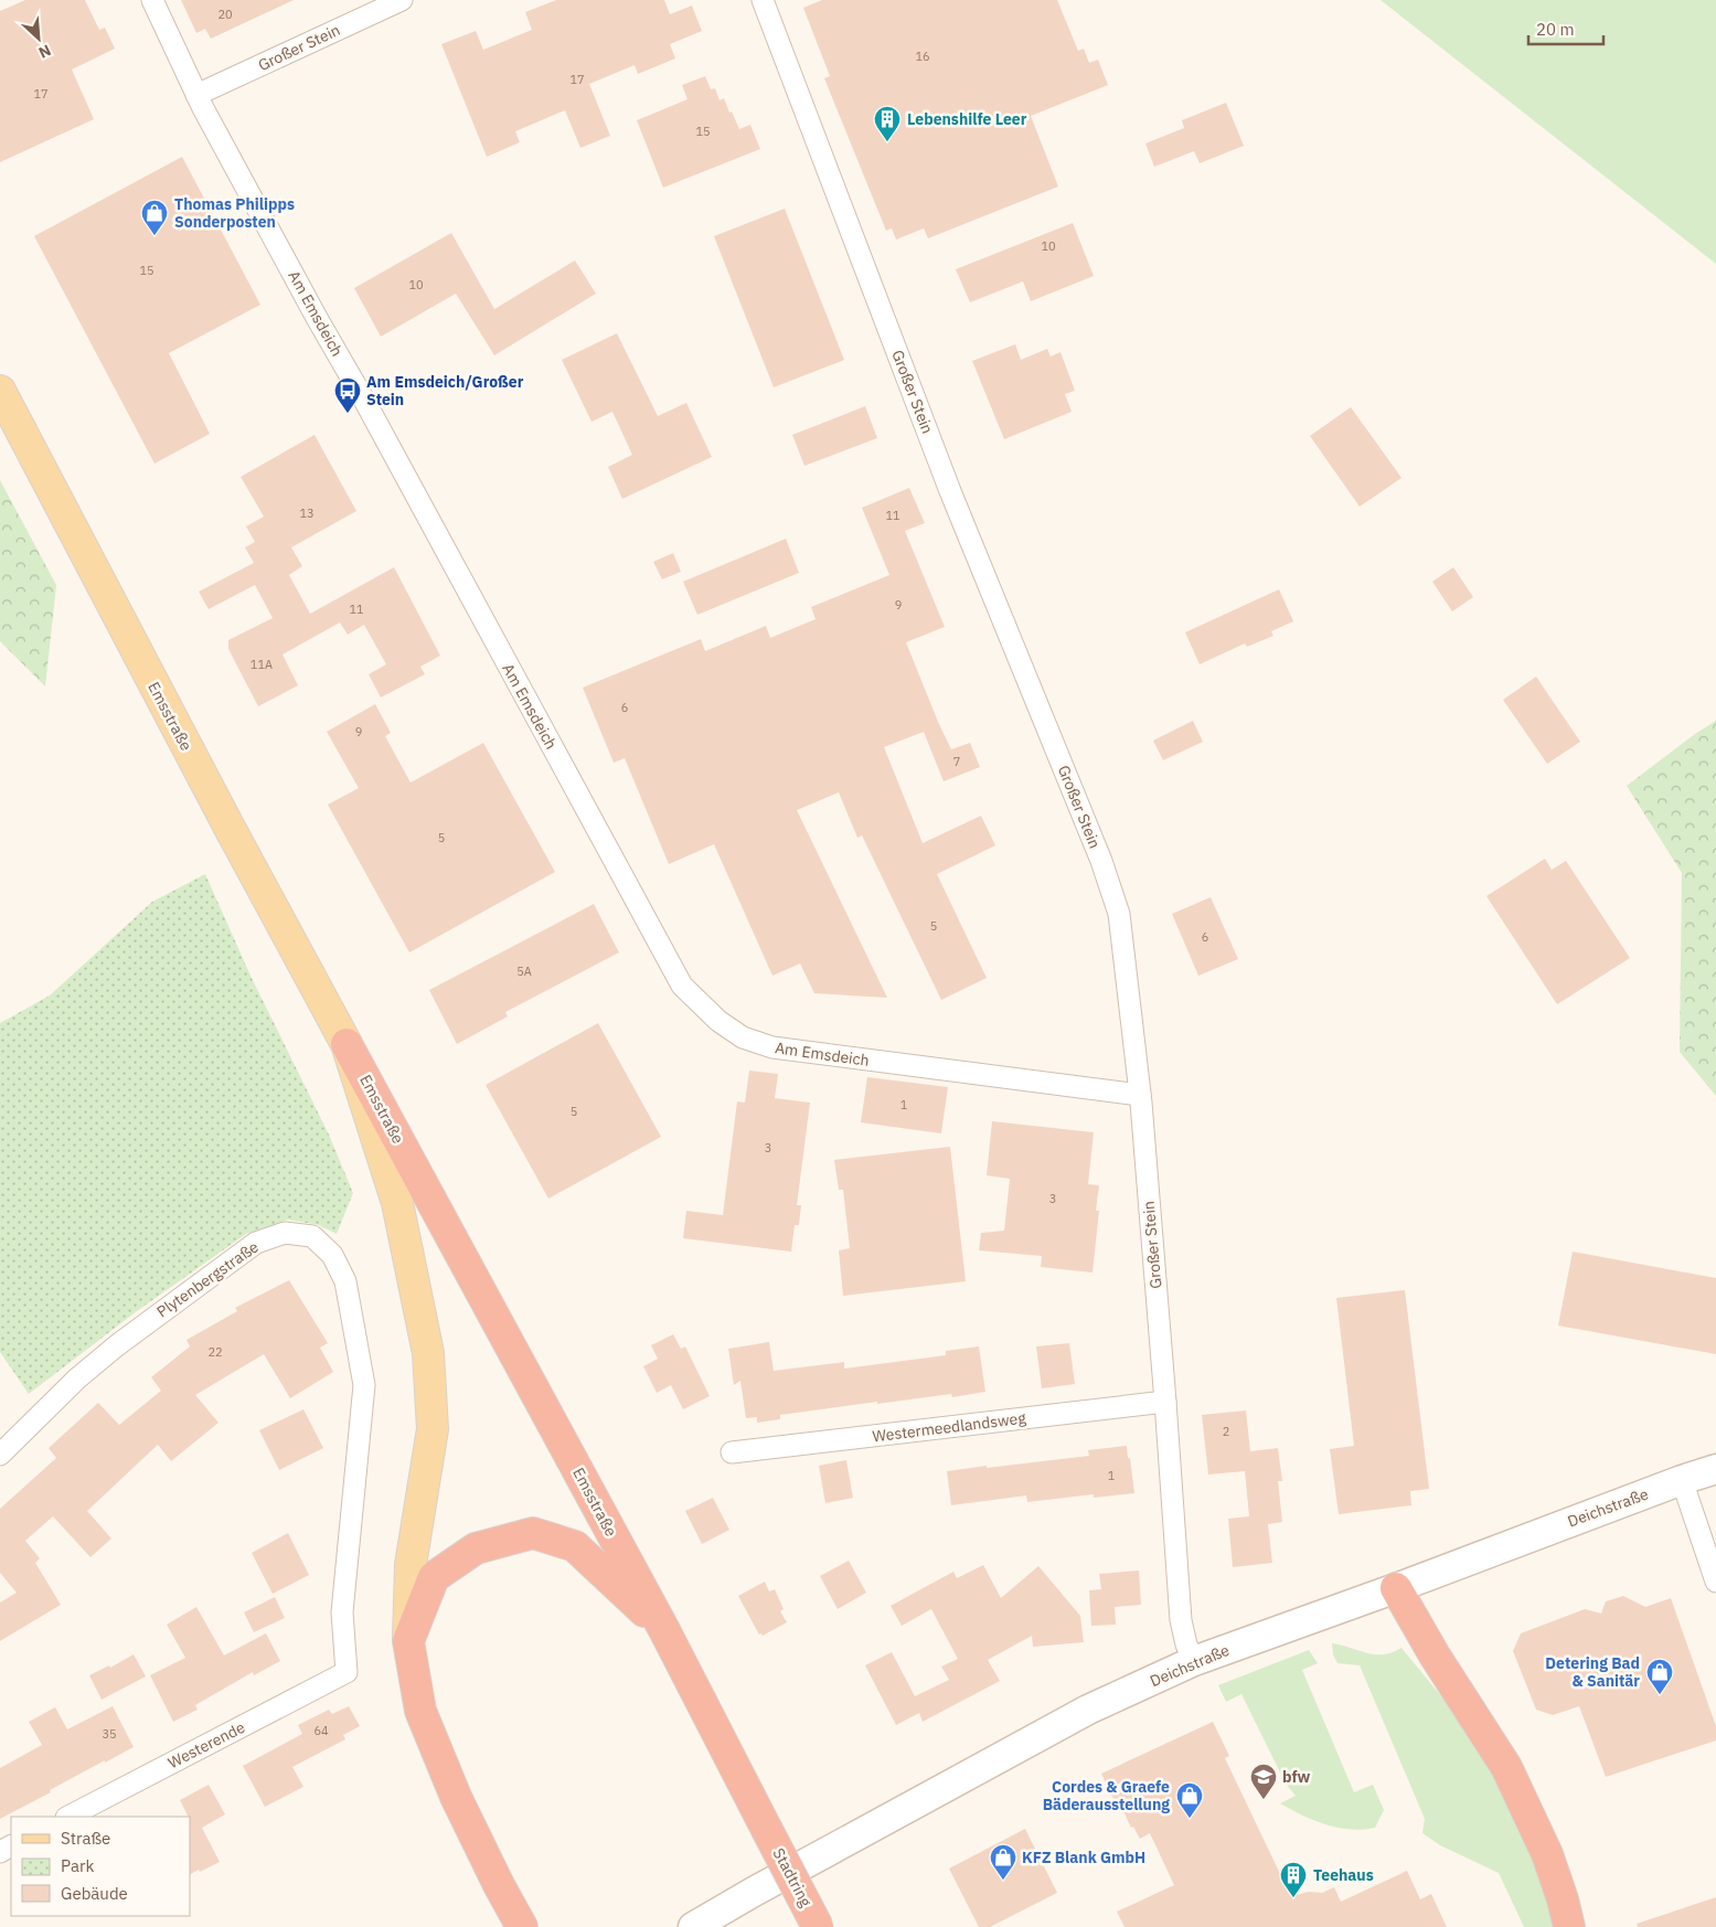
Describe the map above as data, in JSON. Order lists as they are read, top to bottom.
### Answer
{
  "streets": {
    "highway": ["Emsstraße", "Stadtring"],
    "main road": ["Deichstraße"],
    "street": [
      "Großer Stein",
      "Am Emsdeich",
      "Plytenbergstraße",
      "Westermeedlandsweg",
      "Westerende"
    ]
  },
  "crossings": [
    ["Großer Stein", "Am Emsdeich"],
    ["Großer Stein", "Westermeedlandsweg"],
    ["Großer Stein", "Deichstraße"],
    ["Emsstraße", "Stadtring"],
    ["Plytenbergstraße", "Westerende"]
  ],
  "places": {
    "building": ["Lebenshilfe Leer", "Teehaus"],
    "shop": [
      "Thomas Philipps Sonderposten",
      "Detering Bad & Sanitär",
      "Cordes & Graefe Bäderausstellung",
      "KFZ Blank GmbH"
    ],
    "bus stop": ["Am Emsdeich/Großer Stein"],
    "school or university": ["bfw"]
  },
  "house_numbers": [
    "20",
    "16",
    "17",
    "17",
    "15",
    "10",
    "15",
    "10",
    "13",
    "11",
    "9",
    "11",
    "11A",
    "6",
    "9",
    "7",
    "5",
    "5",
    "6",
    "5A",
    "1",
    "5",
    "3",
    "3",
    "22",
    "2",
    "1",
    "64",
    "35"
  ],
  "legend": ["Straße", "Park", "Gebäude"],
  "scale_bar": "20 m",
  "north": "bottom right"
}
